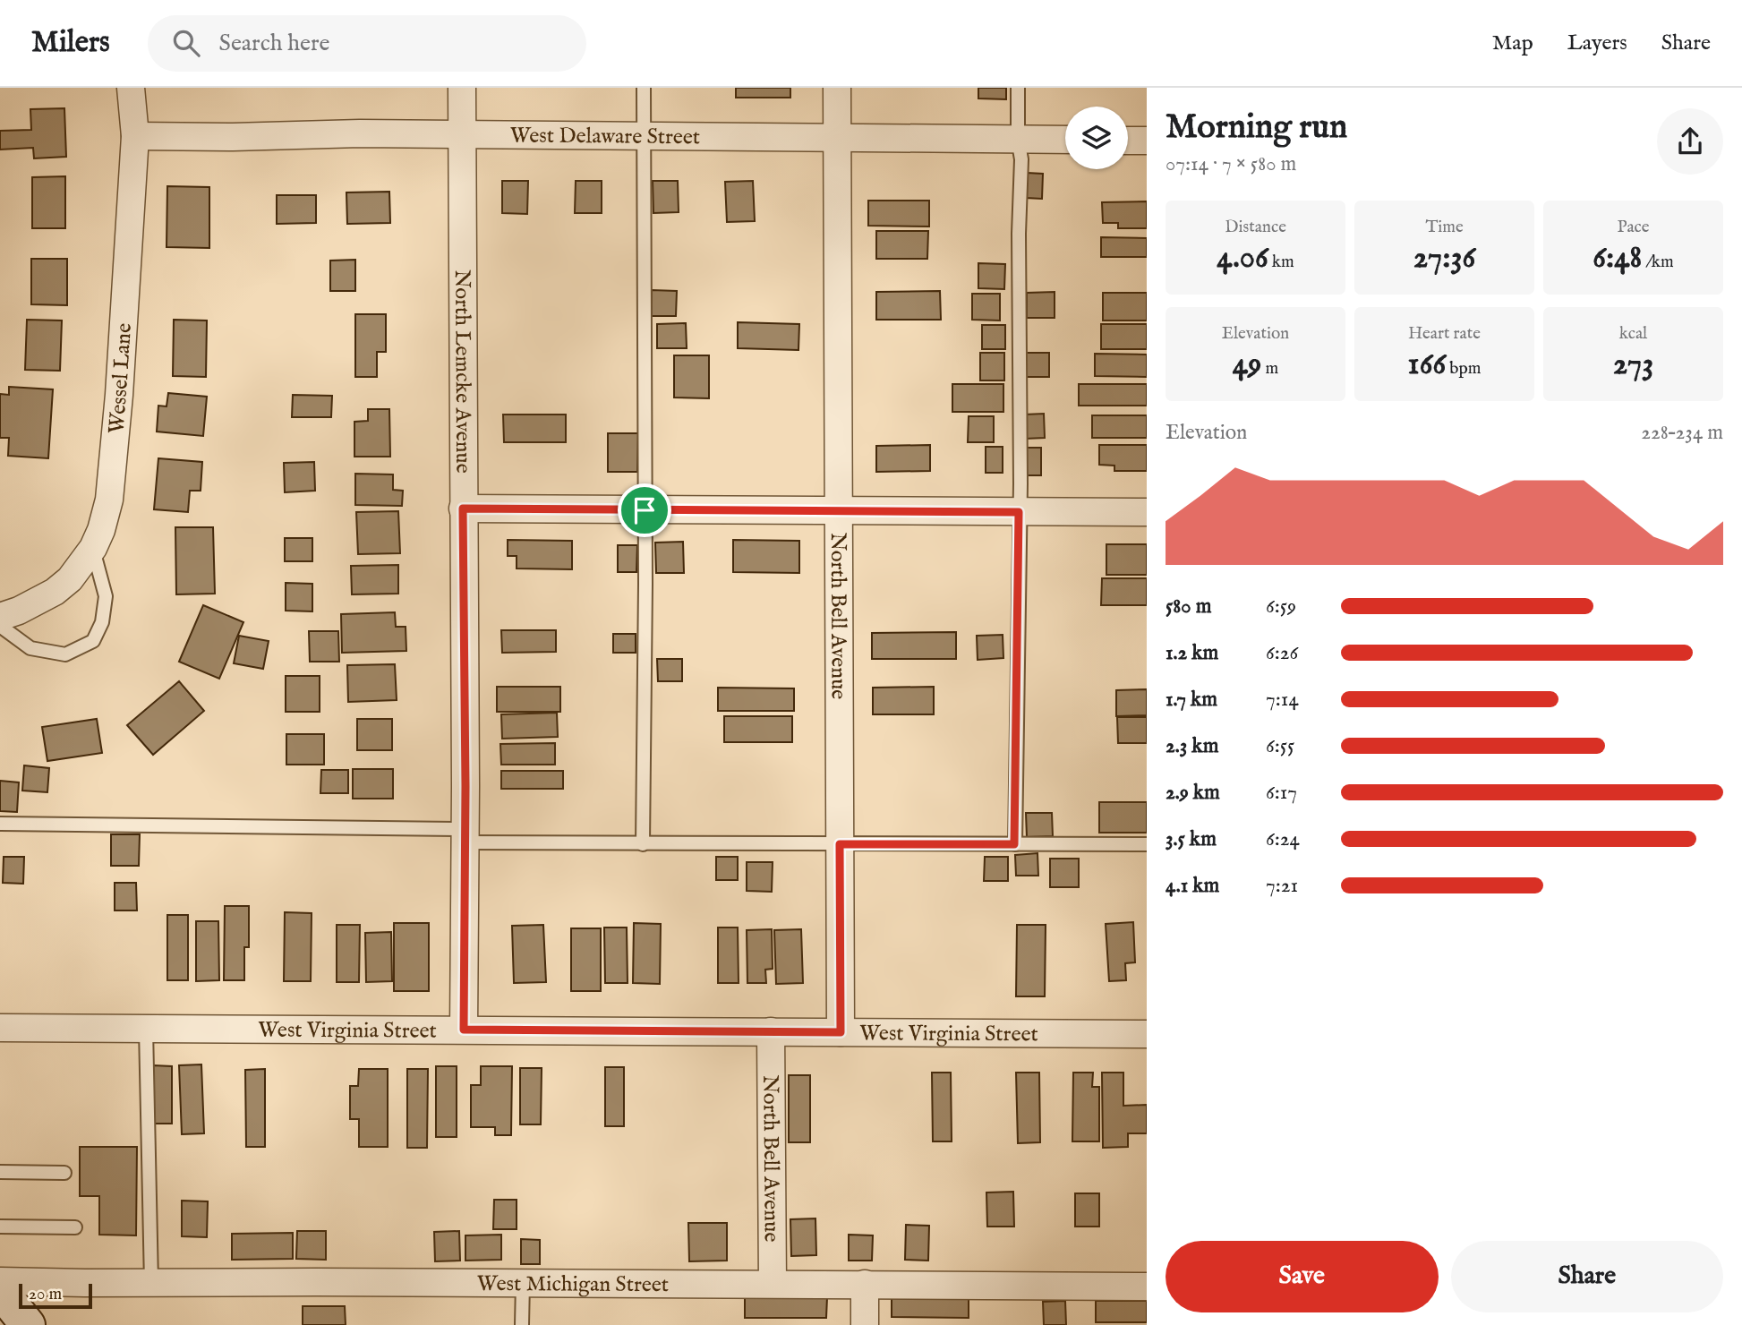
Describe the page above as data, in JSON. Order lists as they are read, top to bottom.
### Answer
{
  "streets": {
    "street": [
      "West Delaware Street",
      "North Lemcke Avenue",
      "Wessel Lane",
      "North Bell Avenue",
      "West Virginia Street",
      "West Michigan Street"
    ]
  },
  "crossings": [
    ["West Delaware Street", "North Lemcke Avenue"],
    ["West Delaware Street", "Wessel Lane"],
    ["West Delaware Street", "North Bell Avenue"],
    ["North Lemcke Avenue", "West Virginia Street"],
    ["North Bell Avenue", "West Virginia Street"],
    ["North Bell Avenue", "West Michigan Street"]
  ],
  "scale_bar": "20 m",
  "page": {
    "header": "Milers",
    "search": "Search here",
    "nav": ["Map", "Layers", "Share"],
    "heading": ["Morning run", "07:14 · 7 × 580 m"],
    "stats": [
      ["Distance", "4.06 km"],
      ["Time", "27:36"],
      ["Pace", "6:48 /km"],
      ["Elevation", "49 m"],
      ["Heart rate", "166 bpm"],
      ["kcal", "273"]
    ],
    "chart": ["Elevation", "228–234 m"],
    "list": [
      {
        "name": "580 m",
        "note": "6:59"
      },
      {
        "name": "1.2 km",
        "note": "6:26"
      },
      {
        "name": "1.7 km",
        "note": "7:14"
      },
      {
        "name": "2.3 km",
        "note": "6:55"
      },
      {
        "name": "2.9 km",
        "note": "6:17"
      },
      {
        "name": "3.5 km",
        "note": "6:24"
      },
      {
        "name": "4.1 km",
        "note": "7:21"
      }
    ],
    "buttons": ["Save", "Share"],
    "scale": "20 m"
  }
}
